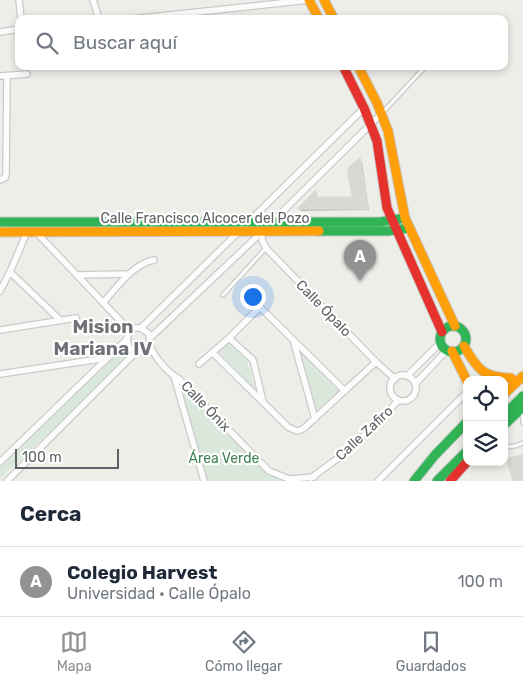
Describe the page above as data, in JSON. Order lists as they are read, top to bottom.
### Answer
{
  "streets": {
    "main road": ["Calle Francisco Alcocer del Pozo"],
    "street": ["Calle Ópalo", "Calle Ónix", "Calle Zafiro"]
  },
  "crossings": [
    ["Calle Francisco Alcocer del Pozo", "Calle Ópalo"],
    ["Calle Ópalo", "Calle Zafiro"],
    ["Calle Ónix", "Calle Zafiro"]
  ],
  "districts": ["Mision Mariana IV"],
  "parks": ["Área Verde"],
  "scale_bar": "100 m",
  "page": {
    "search": "Buscar aquí",
    "pins": "A",
    "scale": "100 m",
    "heading": "Cerca",
    "list": [
      {
        "mark": "A",
        "name": "Colegio Harvest",
        "note": "Universidad · Calle Ópalo",
        "value": "100 m"
      }
    ],
    "nav": ["Mapa", "Cómo llegar", "Guardados"]
  }
}
